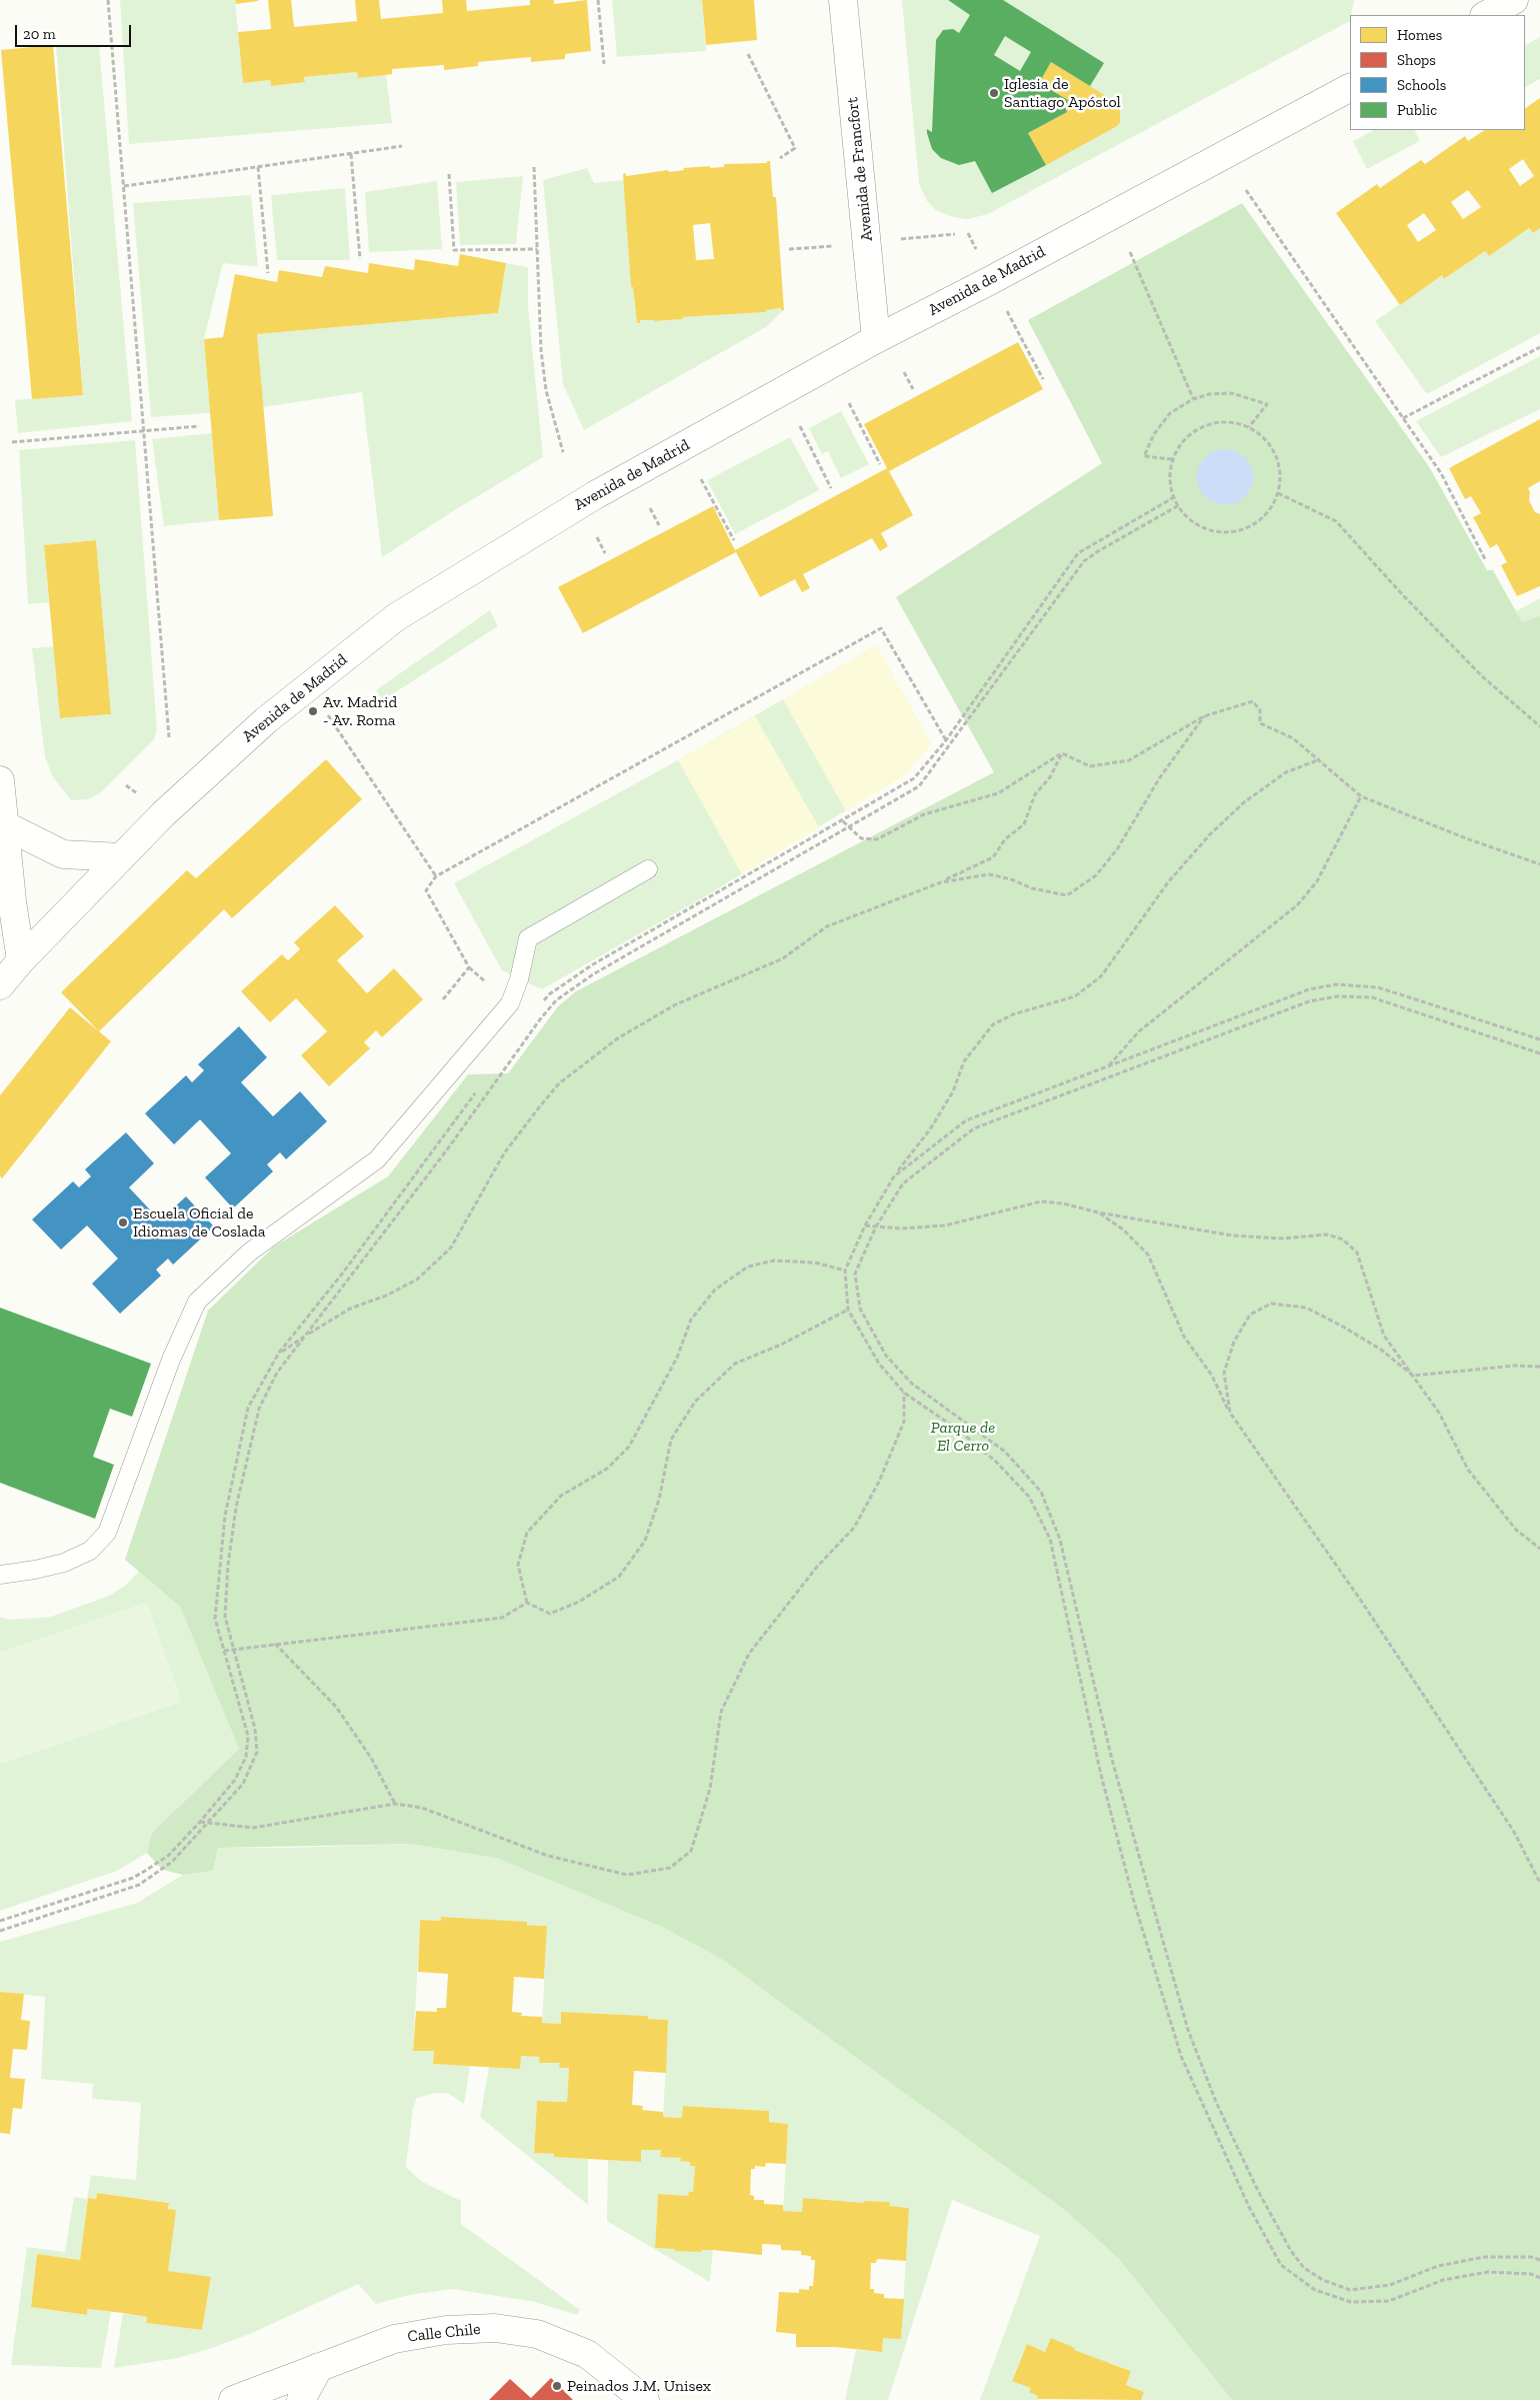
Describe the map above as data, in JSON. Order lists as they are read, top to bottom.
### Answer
{
  "streets": {
    "street": ["Avenida de Francfort", "Avenida de Madrid", "Calle Chile"]
  },
  "crossings": [
    ["Avenida de Francfort", "Avenida de Madrid"]
  ],
  "parks": ["Parque de El Cerro"],
  "places": [
    "Iglesia de Santiago Apóstol",
    "Av. Madrid - Av. Roma",
    "Escuela Oficial de Idiomas de Coslada",
    "Peinados J.M. Unisex"
  ],
  "legend": [
    "Homes",
    "Shops",
    "Schools",
    "Public"
  ],
  "scale_bar": "20 m"
}
